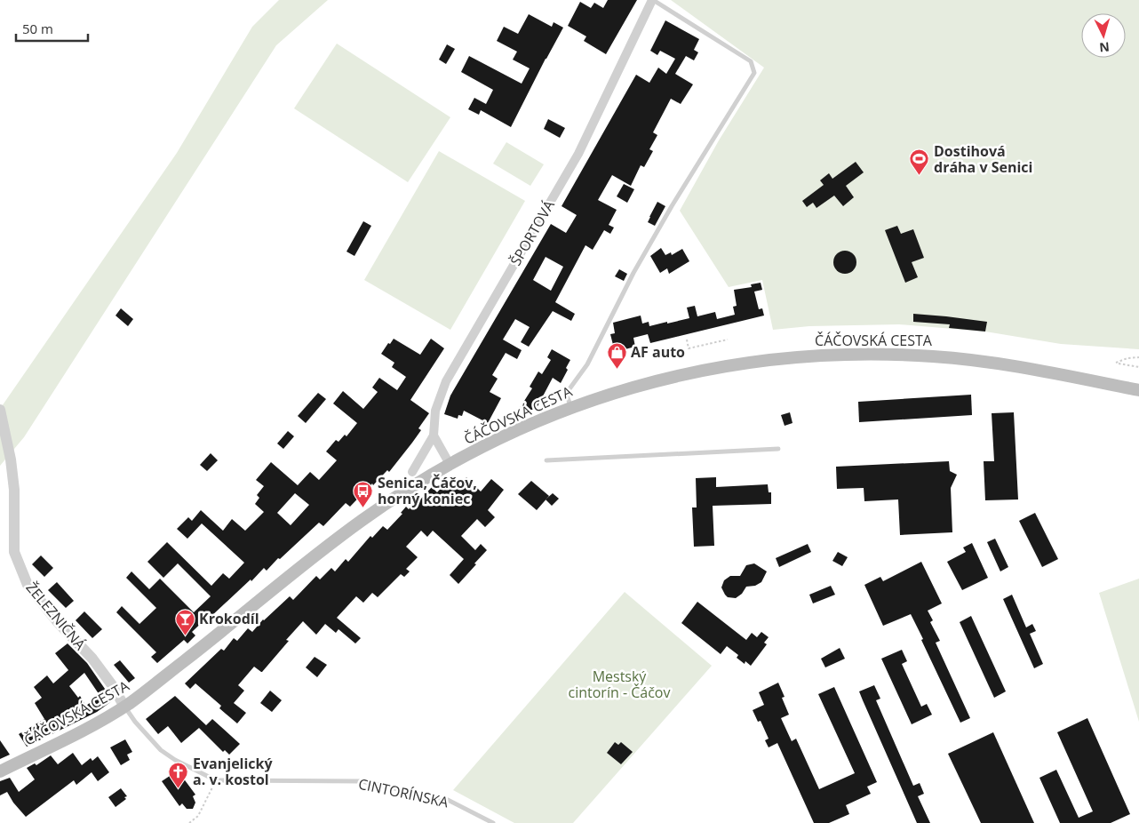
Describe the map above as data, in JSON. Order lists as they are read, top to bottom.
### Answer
{
  "streets": {
    "main road": ["ČÁČOVSKÁ CESTA"],
    "street": ["ŠPORTOVÁ", "ŽELEZNIČNÁ"],
    "lane": ["CINTORÍNSKA"]
  },
  "crossings": [
    ["ČÁČOVSKÁ CESTA", "ŽELEZNIČNÁ"],
    ["ČÁČOVSKÁ CESTA", "CINTORÍNSKA"],
    ["ŽELEZNIČNÁ", "CINTORÍNSKA"]
  ],
  "parks": ["Mestský cintorín - Čáčov"],
  "places": {
    "sports": ["Dostihová dráha v Senici"],
    "shop": ["AF auto"],
    "bus stop": ["Senica, Čáčov, horný koniec"],
    "bar": ["Krokodíl"],
    "church": ["Evanjelický a. v. kostol"]
  },
  "scale_bar": "50 m",
  "north": "bottom"
}
